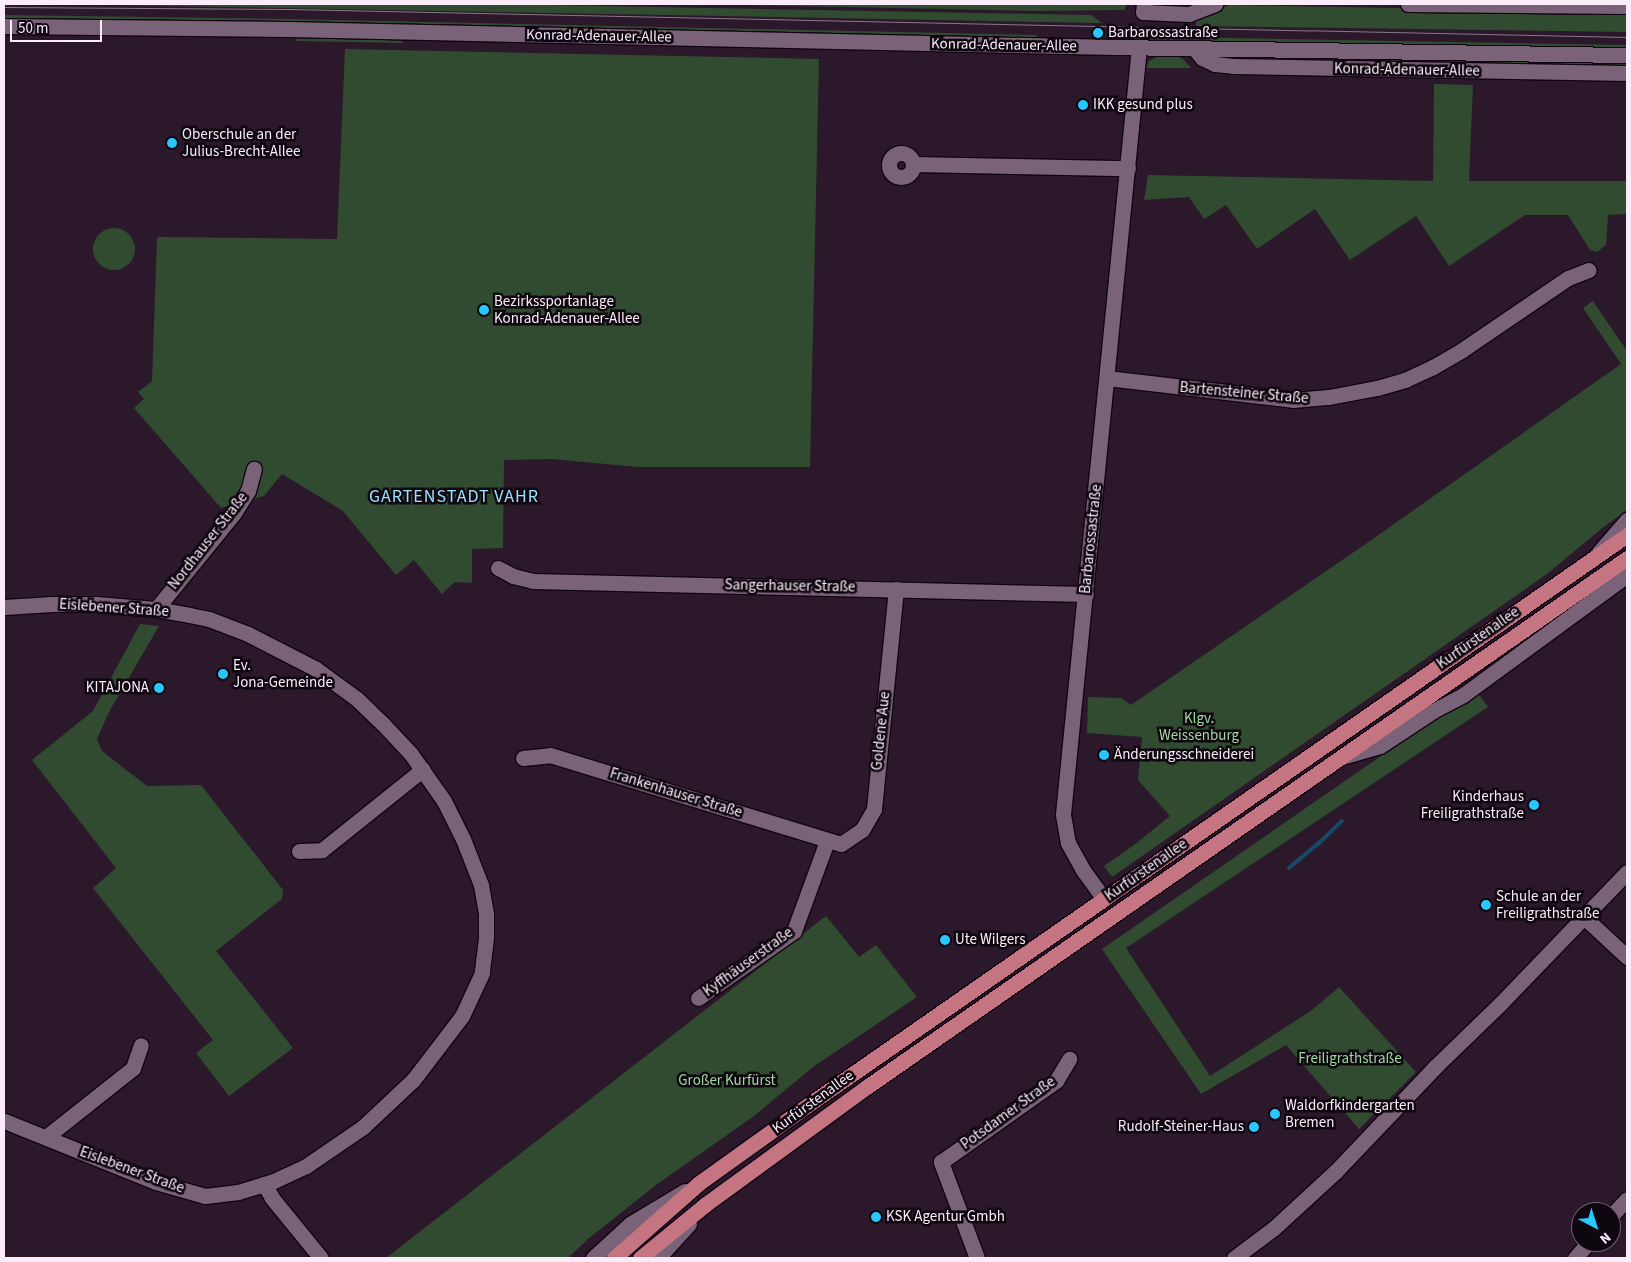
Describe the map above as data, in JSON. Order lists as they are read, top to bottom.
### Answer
{
  "streets": {
    "main road": ["Kurfürstenallee"],
    "street": [
      "Konrad-Adenauer-Allee",
      "Bartensteiner Straße",
      "Barbarossastraße",
      "Nordhauser Straße",
      "Sangerhauser Straße",
      "Eislebener Straße",
      "Goldene Aue",
      "Frankenhauser Straße",
      "Kyffhäuserstraße",
      "Potsdamer Straße"
    ]
  },
  "crossings": [
    ["Konrad-Adenauer-Allee", "Barbarossastraße"],
    ["Bartensteiner Straße", "Barbarossastraße"],
    ["Barbarossastraße", "Sangerhauser Straße"],
    ["Barbarossastraße", "Kurfürstenallee"],
    ["Nordhauser Straße", "Eislebener Straße"],
    ["Sangerhauser Straße", "Goldene Aue"],
    ["Goldene Aue", "Frankenhauser Straße"],
    ["Goldene Aue", "Kyffhäuserstraße"],
    ["Frankenhauser Straße", "Kyffhäuserstraße"]
  ],
  "districts": ["GARTENSTADT VAHR"],
  "parks": ["Klgv. Weissenburg", "Freiligrathstraße", "Großer Kurfürst"],
  "places": [
    "Barbarossastraße",
    "IKK gesund plus",
    "Oberschule an der Julius-Brecht-Allee",
    "Bezirkssportanlage Konrad-Adenauer-Allee",
    "Ev. Jona-Gemeinde",
    "KITAJONA",
    "Änderungsschneiderei",
    "Kinderhaus Freiligrathstraße",
    "Schule an der Freiligrathstraße",
    "Ute Wilgers",
    "Waldorfkindergarten Bremen",
    "Rudolf-Steiner-Haus",
    "KSK Agentur Gmbh"
  ],
  "scale_bar": "50 m",
  "north": "bottom right"
}
